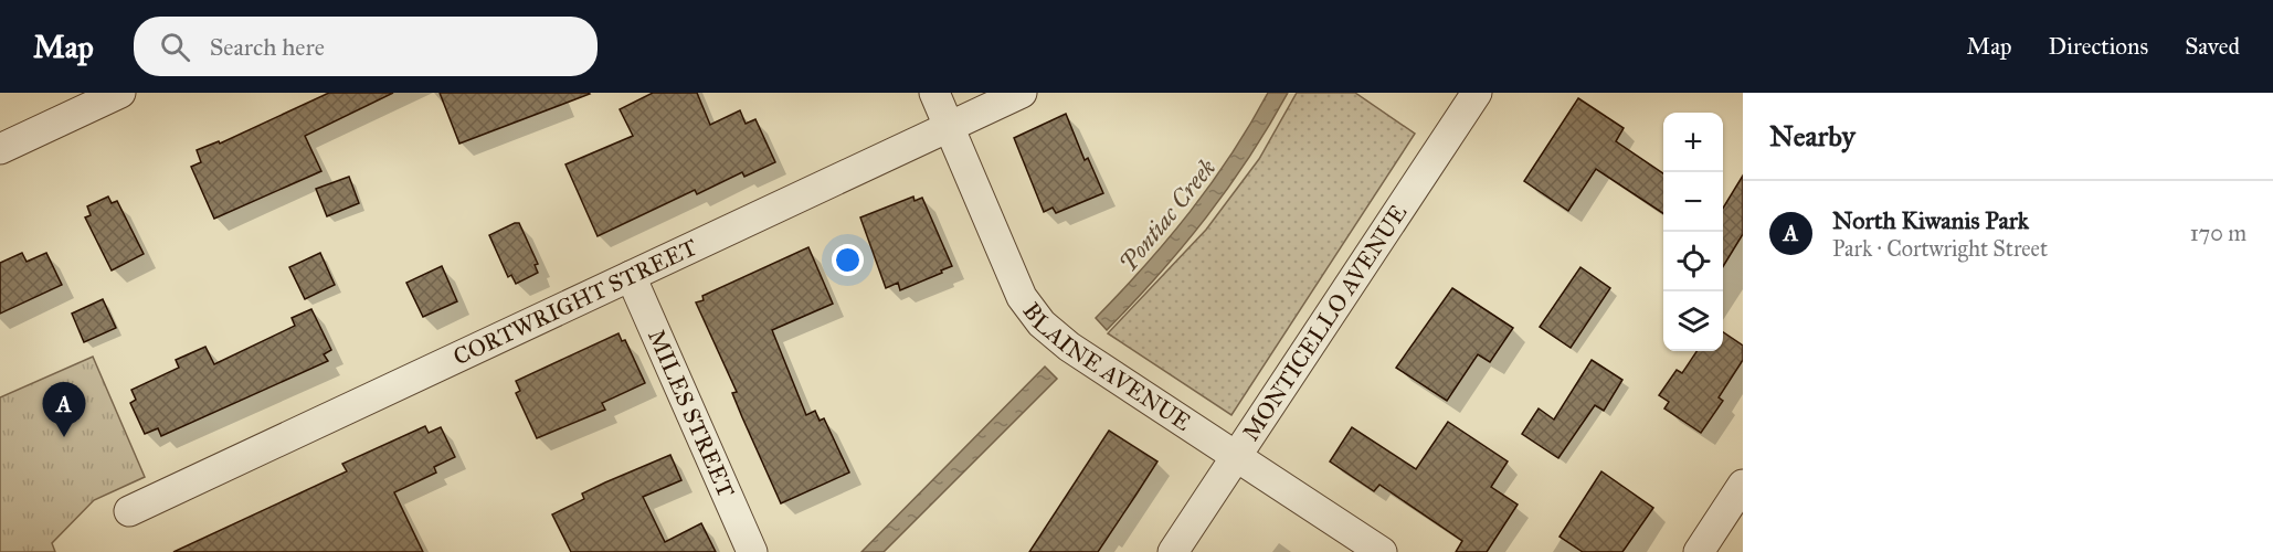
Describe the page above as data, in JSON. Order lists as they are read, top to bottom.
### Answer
{
  "streets": {
    "street": [
      "CORTWRIGHT STREET",
      "MONTICELLO AVENUE",
      "BLAINE AVENUE",
      "MILES STREET"
    ]
  },
  "crossings": [
    ["CORTWRIGHT STREET", "BLAINE AVENUE"],
    ["CORTWRIGHT STREET", "MILES STREET"],
    ["MONTICELLO AVENUE", "BLAINE AVENUE"]
  ],
  "water": ["Pontiac Creek"],
  "page": {
    "header": "Map",
    "search": "Search here",
    "nav": ["Map", "Directions", "Saved"],
    "heading": "Nearby",
    "map_buttons": ["+", "−"],
    "list": [
      {
        "mark": "A",
        "name": "North Kiwanis Park",
        "note": "Park · Cortwright Street",
        "value": "170 m"
      }
    ],
    "pins": "A"
  }
}
